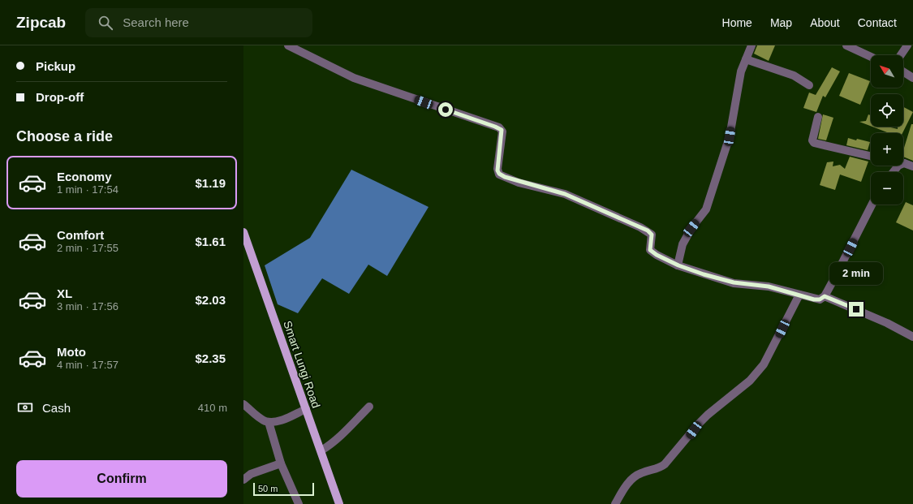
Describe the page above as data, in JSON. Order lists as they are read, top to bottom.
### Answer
{
  "streets": {
    "main road": ["Smart Lungi Road"]
  },
  "scale_bar": "50 m",
  "north": "top left",
  "page": {
    "header": "Zipcab",
    "search": "Search here",
    "nav": [
      "Home",
      "Map",
      "About",
      "Contact"
    ],
    "banner": ["Pickup", "Drop-off"],
    "map_buttons": ["+", "−"],
    "heading": "Choose a ride",
    "list": [
      {
        "name": "Economy",
        "note": "1 min · 17:54",
        "value": "$1.19"
      },
      {
        "name": "Comfort",
        "note": "2 min · 17:55",
        "value": "$1.61"
      },
      {
        "name": "XL",
        "note": "3 min · 17:56",
        "value": "$2.03"
      },
      {
        "name": "Moto",
        "note": "4 min · 17:57",
        "value": "$2.35"
      }
    ],
    "bubble": "2 min",
    "pay": ["Cash", "410 m"],
    "buttons": "Confirm",
    "scale": "50 m"
  }
}
